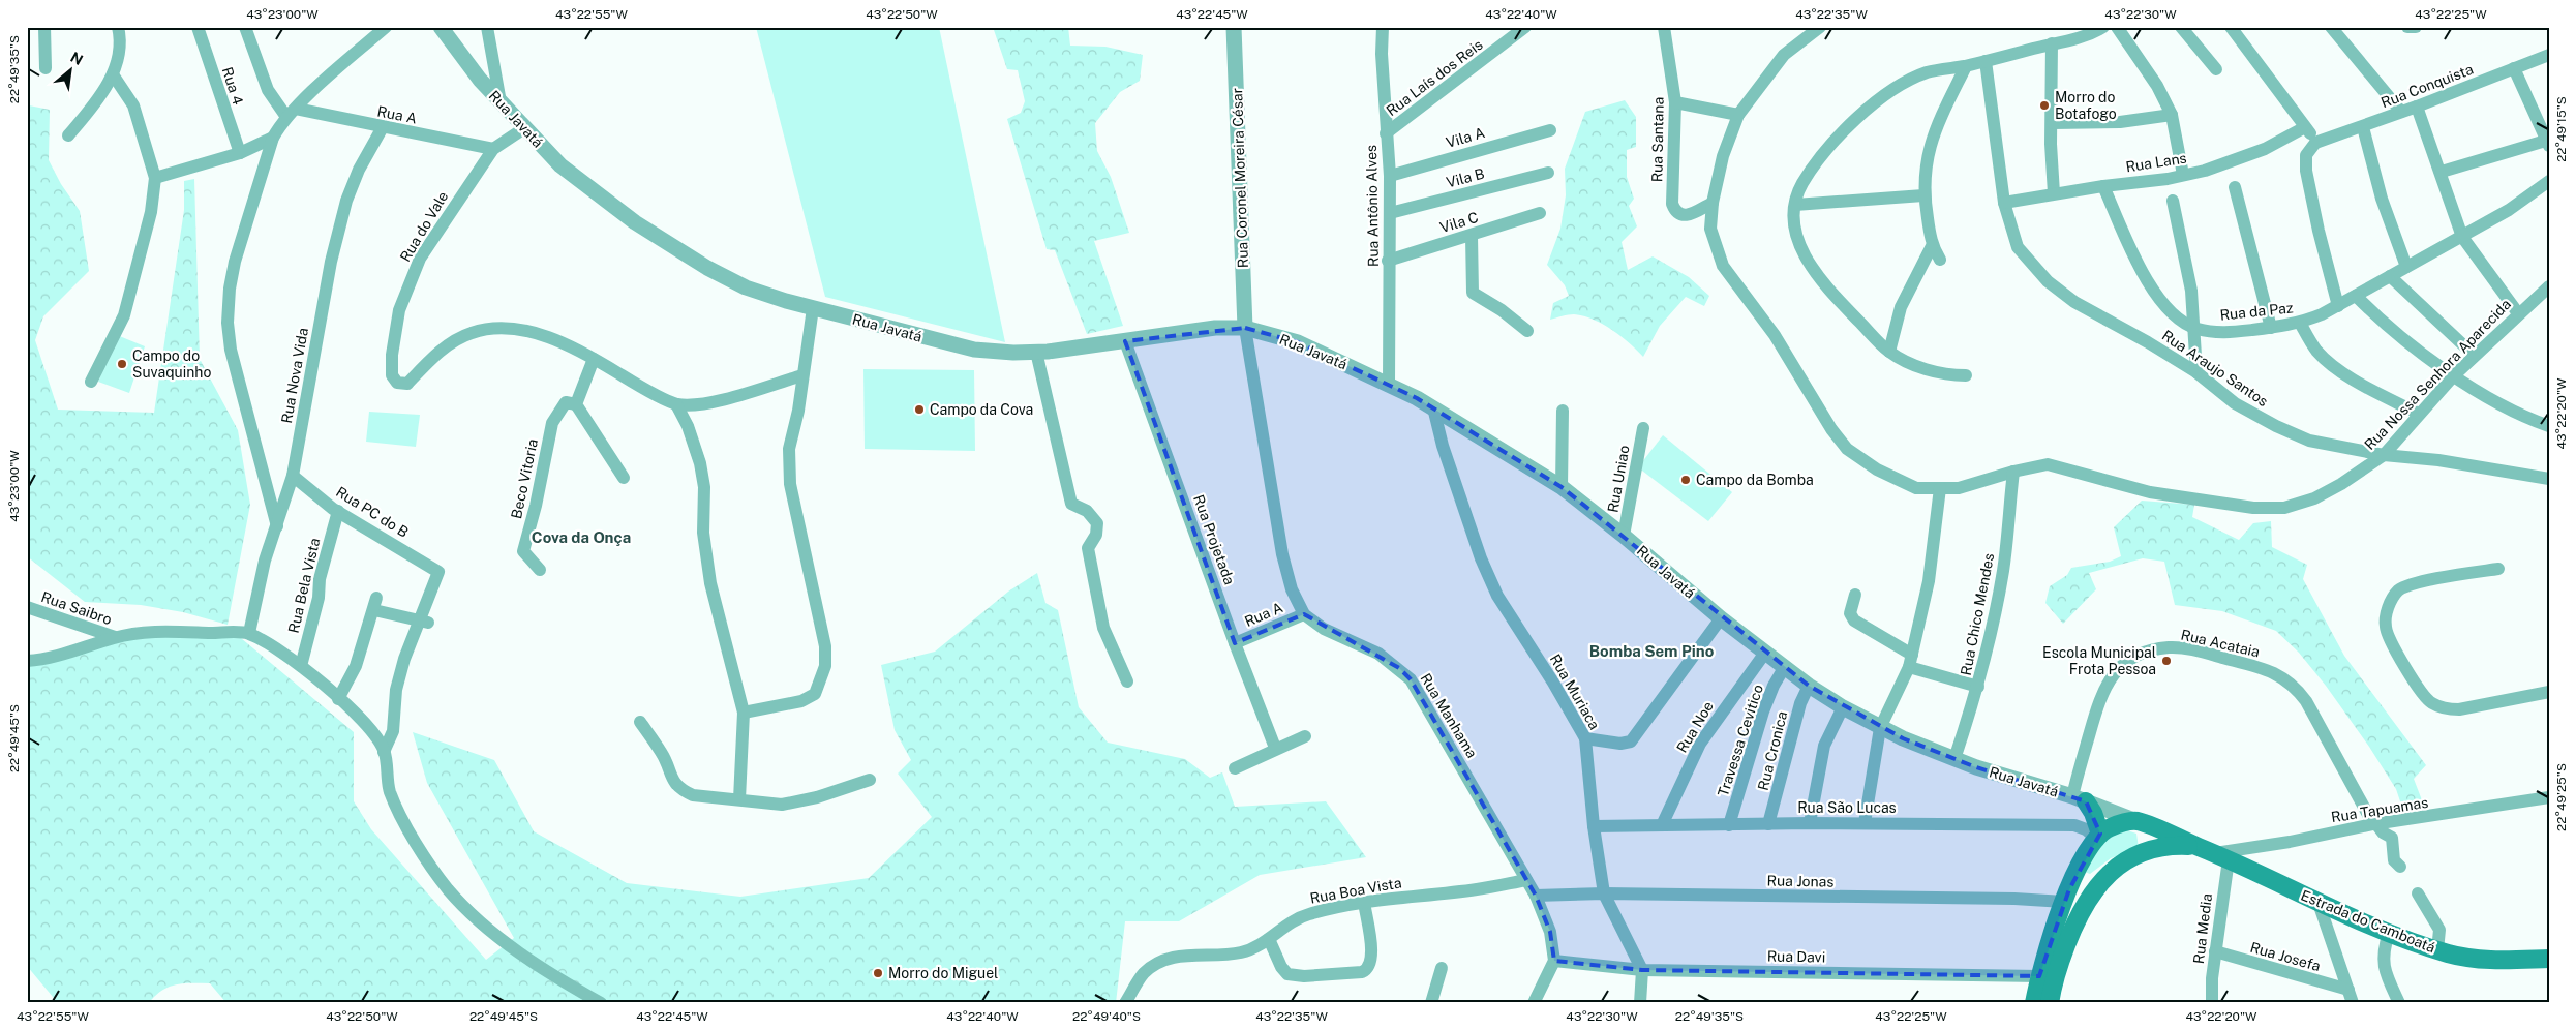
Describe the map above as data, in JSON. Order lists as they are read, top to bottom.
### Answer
{
  "streets": {
    "main road": ["Estrada do Camboatá"],
    "street": [
      "Rua Laís dos Reis",
      "Rua 4",
      "Rua Conquista",
      "Rua A",
      "Rua Javatá",
      "Vila A",
      "Rua Santana",
      "Rua Lans",
      "Rua Coronel Moreira César",
      "Vila B",
      "Rua Antônio Alves",
      "Vila C",
      "Rua do Vale",
      "Rua da Paz",
      "Rua Araujo Santos",
      "Rua Nossa Senhora Aparecida",
      "Rua Nova Vida",
      "Beco Vitoria",
      "Rua Uniao",
      "Rua PC do B",
      "Rua Projetada",
      "Rua Bela Vista",
      "Rua Saibro",
      "Rua Chico Mendes",
      "Rua Acataia",
      "Rua Muriaca",
      "Rua Manhama",
      "Rua Noe",
      "Travessa Cevitico",
      "Rua Cronica",
      "Rua São Lucas",
      "Rua Tapuamas",
      "Rua Jonas",
      "Rua Boa Vista",
      "Rua Media",
      "Rua Davi",
      "Rua Josefa"
    ]
  },
  "crossings": [
    ["Rua Laís dos Reis", "Rua Antônio Alves"],
    ["Rua A", "Rua do Vale"],
    ["Rua A", "Rua Nova Vida"],
    ["Rua A", "Rua Projetada"],
    ["Rua A", "Rua Manhama"],
    ["Rua Javatá", "Rua Coronel Moreira César"],
    ["Rua Javatá", "Rua Antônio Alves"],
    ["Rua Javatá", "Rua do Vale"],
    ["Rua Javatá", "Rua Uniao"],
    ["Rua Javatá", "Rua Projetada"],
    ["Rua Javatá", "Rua Chico Mendes"],
    ["Rua Javatá", "Rua Acataia"],
    ["Rua Javatá", "Rua Muriaca"],
    ["Rua Javatá", "Rua Manhama"],
    ["Rua Javatá", "Rua Noe"],
    ["Rua Javatá", "Travessa Cevitico"],
    ["Rua Javatá", "Rua Cronica"],
    ["Rua Javatá", "Estrada do Camboatá"],
    ["Vila A", "Rua Antônio Alves"],
    ["Rua Santana", "Rua Nossa Senhora Aparecida"],
    ["Rua Lans", "Rua da Paz"],
    ["Rua Lans", "Rua Araujo Santos"],
    ["Rua Coronel Moreira César", "Rua Manhama"],
    ["Vila B", "Rua Antônio Alves"],
    ["Rua Antônio Alves", "Vila C"],
    ["Rua Araujo Santos", "Rua Nossa Senhora Aparecida"],
    ["Rua Nossa Senhora Aparecida", "Rua Chico Mendes"],
    ["Rua Nova Vida", "Rua PC do B"],
    ["Rua PC do B", "Rua Bela Vista"],
    ["Rua Acataia", "Rua Tapuamas"],
    ["Rua Muriaca", "Rua São Lucas"],
    ["Rua Muriaca", "Rua Jonas"],
    ["Rua Muriaca", "Rua Davi"],
    ["Rua Manhama", "Rua Jonas"],
    ["Rua Manhama", "Rua Boa Vista"],
    ["Rua Manhama", "Rua Davi"],
    ["Rua Noe", "Rua São Lucas"],
    ["Travessa Cevitico", "Rua São Lucas"],
    ["Rua Cronica", "Rua São Lucas"],
    ["Rua Tapuamas", "Estrada do Camboatá"],
    ["Rua Tapuamas", "Rua Media"],
    ["Estrada do Camboatá", "Rua Media"],
    ["Rua Media", "Rua Josefa"]
  ],
  "districts": ["Cova da Onça", "Bomba Sem Pino"],
  "places": [
    "Morro do Botafogo",
    "Campo do Suvaquinho",
    "Campo da Cova",
    "Campo da Bomba",
    "Escola Municipal Frota Pessoa",
    "Morro do Miguel"
  ],
  "north": "top right",
  "coordinates": [
    "43°23'00\"W",
    "43°22'55\"W",
    "43°22'50\"W",
    "43°22'45\"W",
    "43°22'40\"W",
    "43°22'35\"W",
    "43°22'30\"W",
    "43°22'25\"W",
    "22°49'35\"S",
    "22°49'15\"S",
    "43°22'20\"W",
    "22°49'45\"S",
    "22°49'25\"S",
    "22°49'40\"S"
  ]
}
